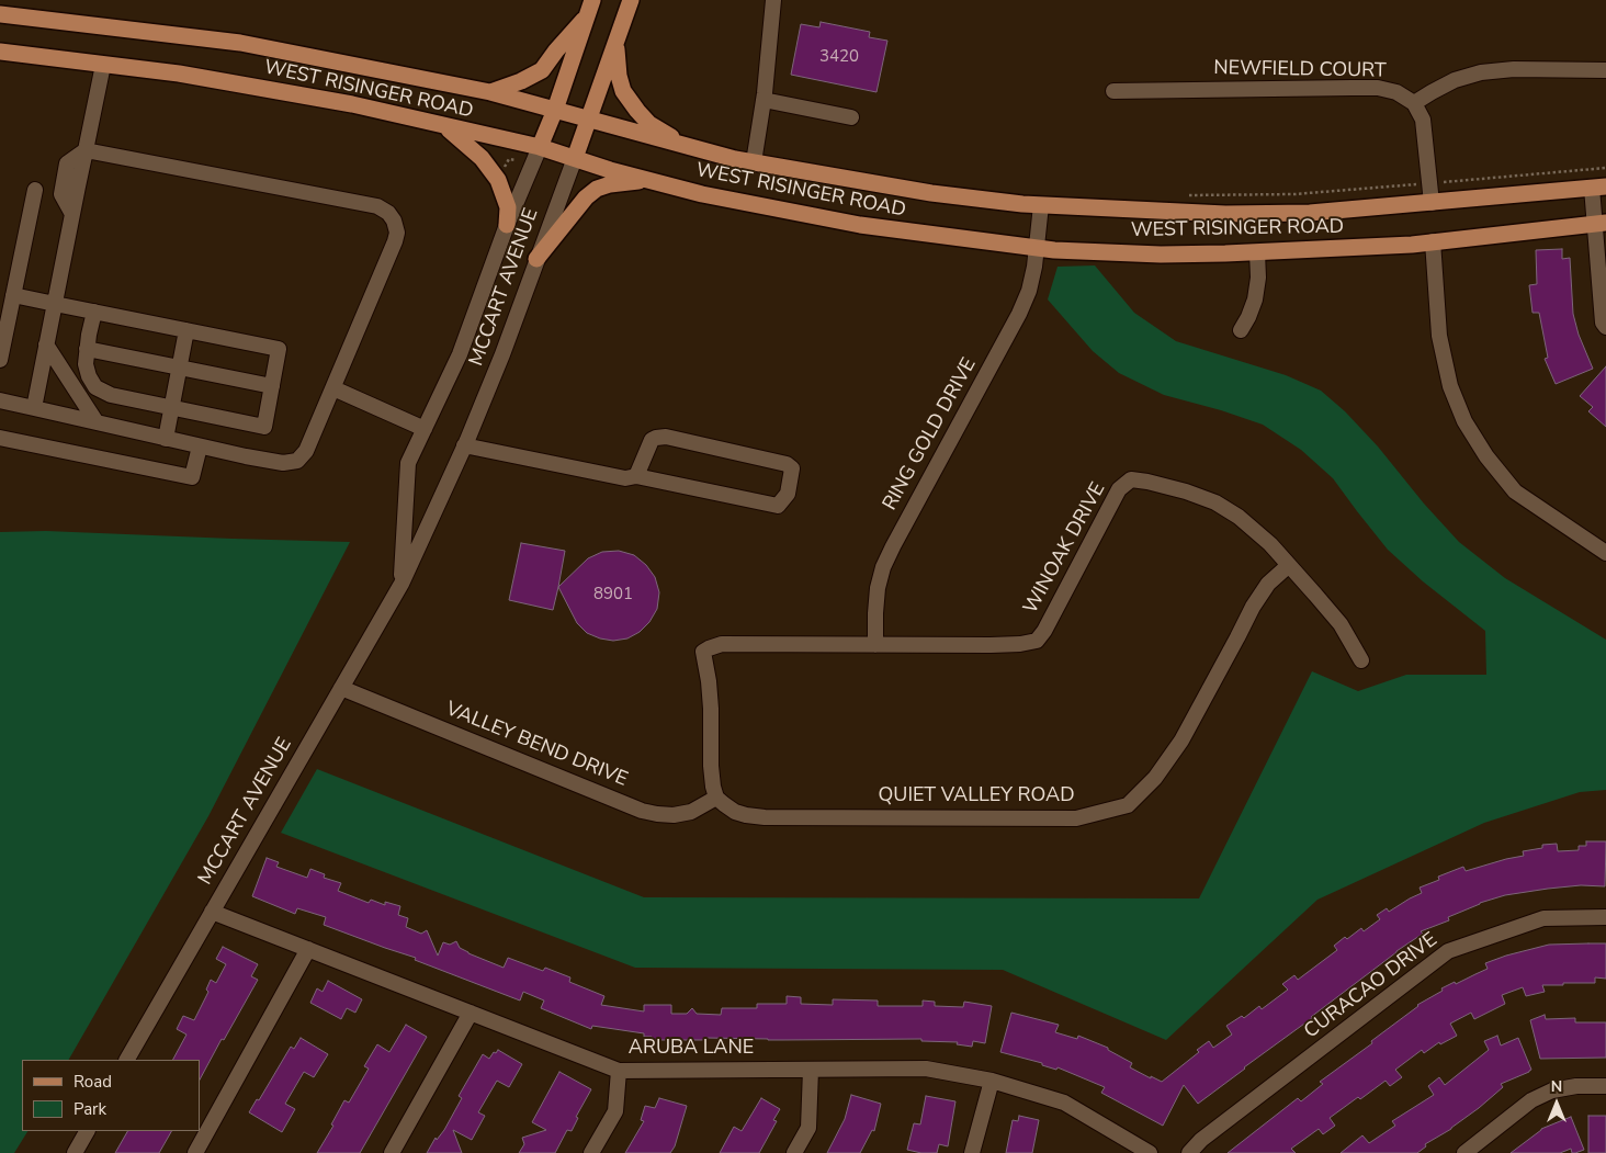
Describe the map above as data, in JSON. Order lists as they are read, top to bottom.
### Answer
{
  "streets": {
    "main road": ["WEST RISINGER ROAD", "MCCART AVENUE"],
    "street": [
      "NEWFIELD COURT",
      "RING GOLD DRIVE",
      "WINOAK DRIVE",
      "VALLEY BEND DRIVE",
      "QUIET VALLEY ROAD",
      "CURACAO DRIVE",
      "ARUBA LANE"
    ]
  },
  "crossings": [
    ["WEST RISINGER ROAD", "MCCART AVENUE"],
    ["WEST RISINGER ROAD", "RING GOLD DRIVE"],
    ["MCCART AVENUE", "VALLEY BEND DRIVE"],
    ["MCCART AVENUE", "ARUBA LANE"],
    ["RING GOLD DRIVE", "WINOAK DRIVE"],
    ["WINOAK DRIVE", "VALLEY BEND DRIVE"],
    ["WINOAK DRIVE", "QUIET VALLEY ROAD"],
    ["VALLEY BEND DRIVE", "QUIET VALLEY ROAD"]
  ],
  "house_numbers": ["3420", "8901"],
  "legend": ["Road", "Park"],
  "north": "top"
}
